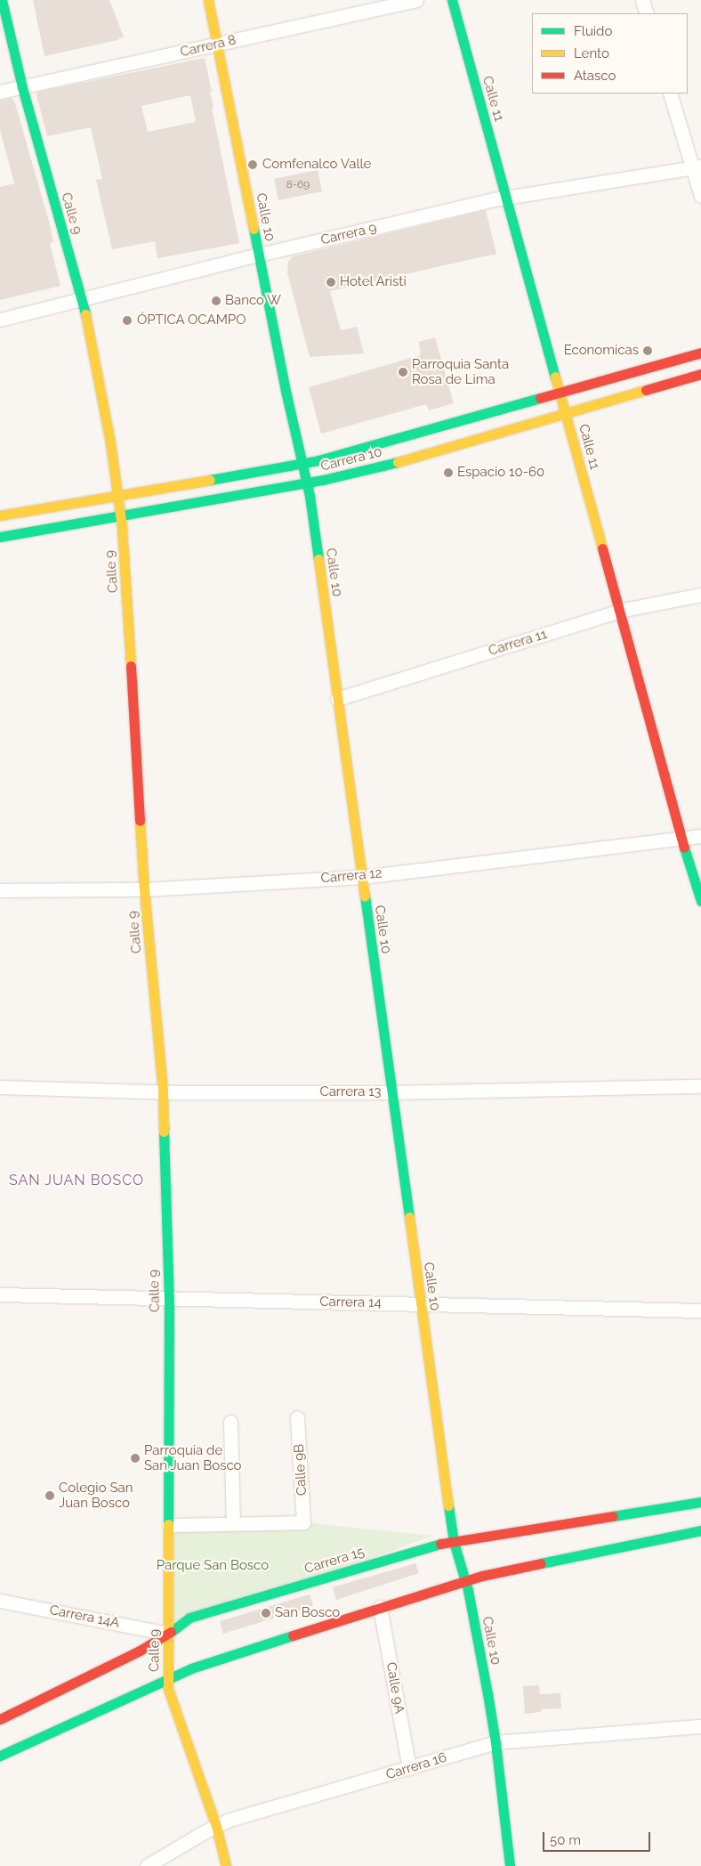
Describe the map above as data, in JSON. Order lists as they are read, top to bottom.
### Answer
{
  "streets": {
    "main road": [
      "Calle 11",
      "Calle 9",
      "Calle 10",
      "Carrera 10",
      "Carrera 15"
    ],
    "street": [
      "Carrera 8",
      "Carrera 9",
      "Carrera 11",
      "Carrera 12",
      "Carrera 13",
      "Carrera 14",
      "Calle 9B",
      "Carrera 14A",
      "Calle 9A",
      "Carrera 16"
    ]
  },
  "crossings": [
    ["Carrera 8", "Calle 9"],
    ["Carrera 8", "Calle 10"],
    ["Calle 11", "Carrera 9"],
    ["Calle 11", "Carrera 10"],
    ["Calle 11", "Carrera 11"],
    ["Calle 11", "Carrera 12"],
    ["Calle 9", "Carrera 9"],
    ["Calle 9", "Carrera 10"],
    ["Calle 9", "Carrera 12"],
    ["Calle 9", "Carrera 13"],
    ["Calle 9", "Carrera 14"],
    ["Calle 9", "Carrera 15"],
    ["Calle 9", "Carrera 14A"],
    ["Calle 9", "Carrera 16"],
    ["Calle 10", "Carrera 9"],
    ["Calle 10", "Carrera 10"],
    ["Calle 10", "Carrera 11"],
    ["Calle 10", "Carrera 12"],
    ["Calle 10", "Carrera 13"],
    ["Calle 10", "Carrera 14"],
    ["Calle 10", "Carrera 15"],
    ["Calle 10", "Carrera 16"],
    ["Carrera 15", "Carrera 14A"],
    ["Calle 9A", "Carrera 16"]
  ],
  "districts": ["SAN JUAN BOSCO"],
  "parks": ["Parque San Bosco"],
  "places": [
    "Comfenalco Valle",
    "Hotel Aristi",
    "Banco W",
    "ÓPTICA OCAMPO",
    "Economicas",
    "Parroquia Santa Rosa de Lima",
    "Espacio 10-60",
    "Parroquia de San Juan Bosco",
    "Colegio San Juan Bosco",
    "San Bosco"
  ],
  "house_numbers": ["8-69"],
  "legend": ["Fluido", "Lento", "Atasco"],
  "scale_bar": "50 m"
}
